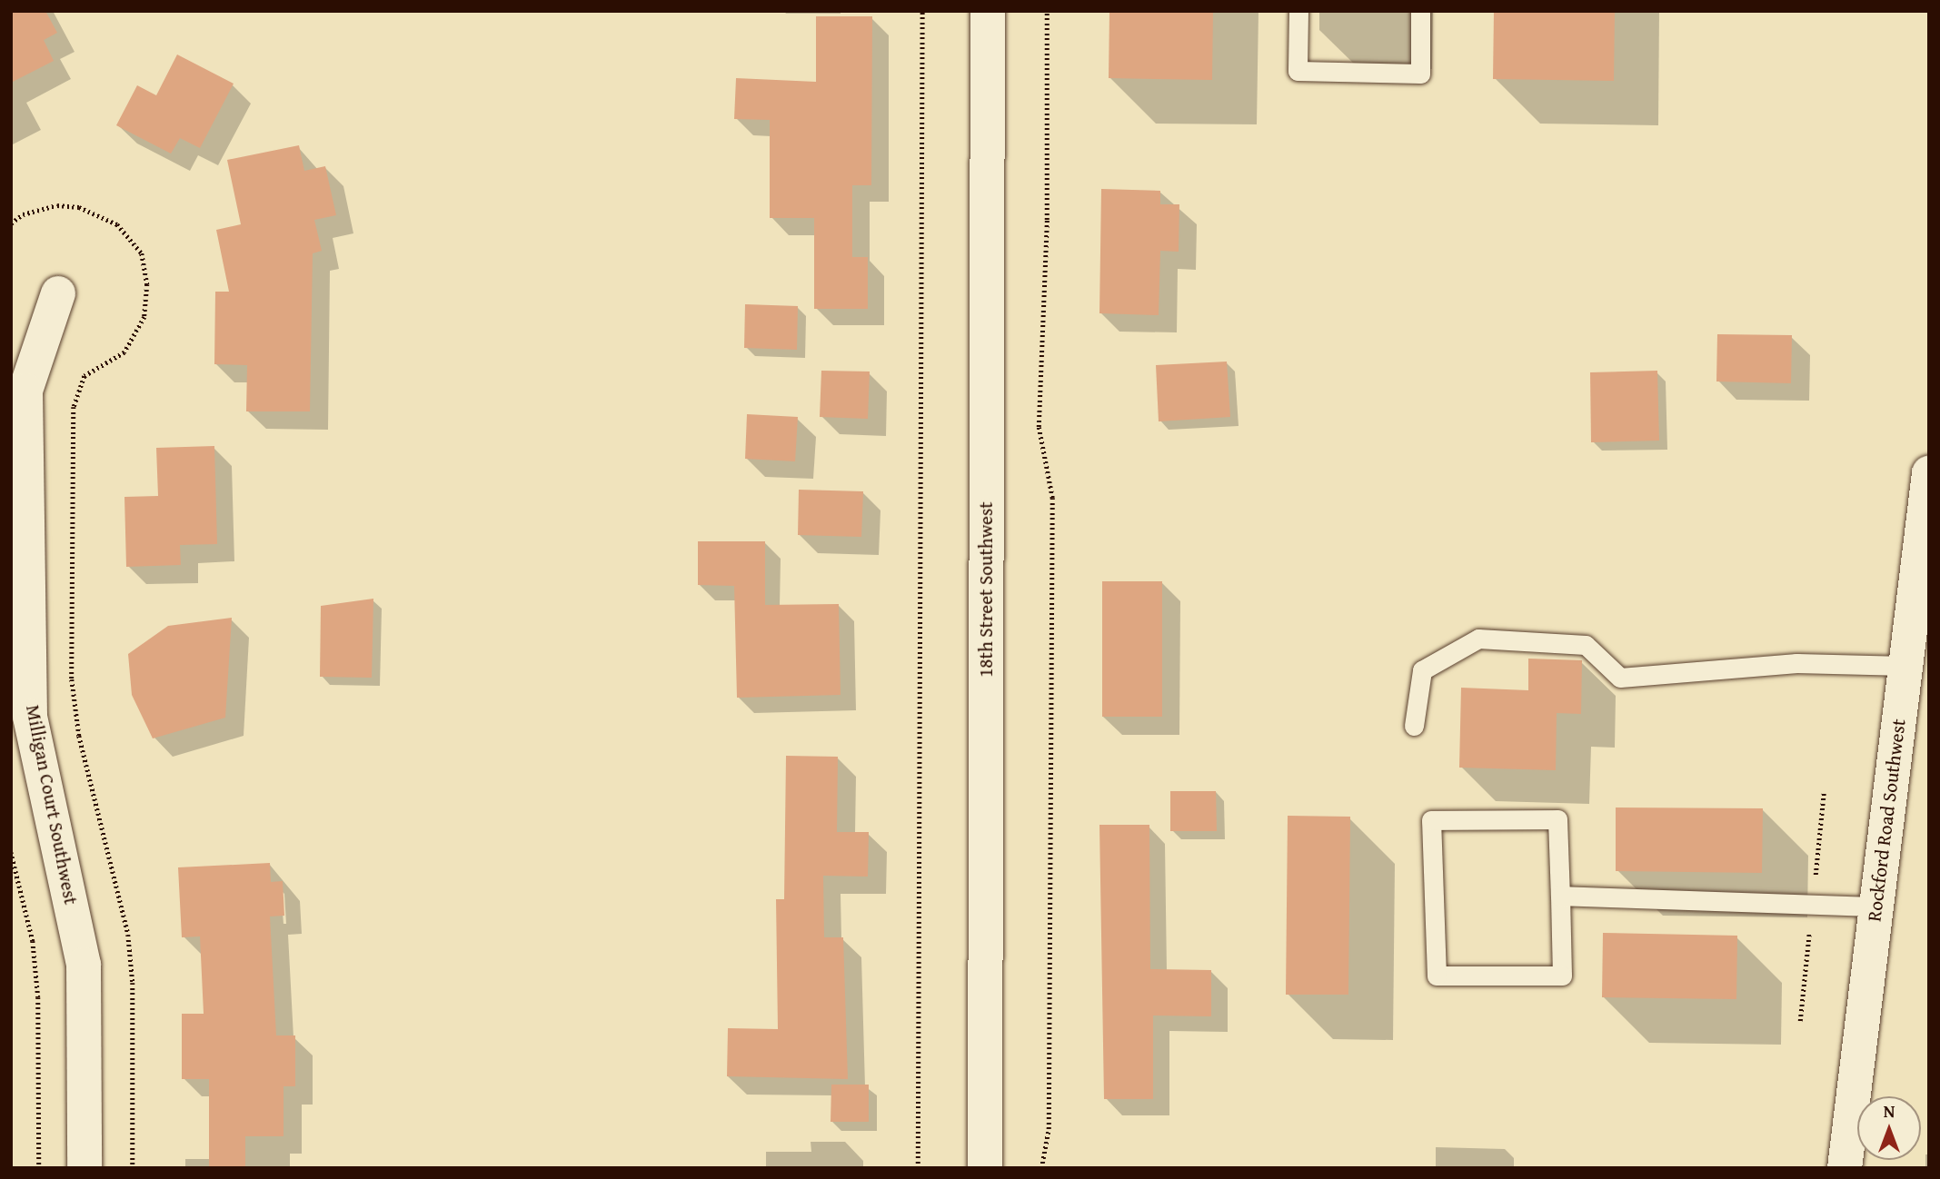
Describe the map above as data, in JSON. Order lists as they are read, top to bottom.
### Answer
{
  "streets": {
    "street": ["18th Street Southwest", "Milligan Court Southwest", "Rockford Road Southwest"]
  },
  "north": "top"
}
